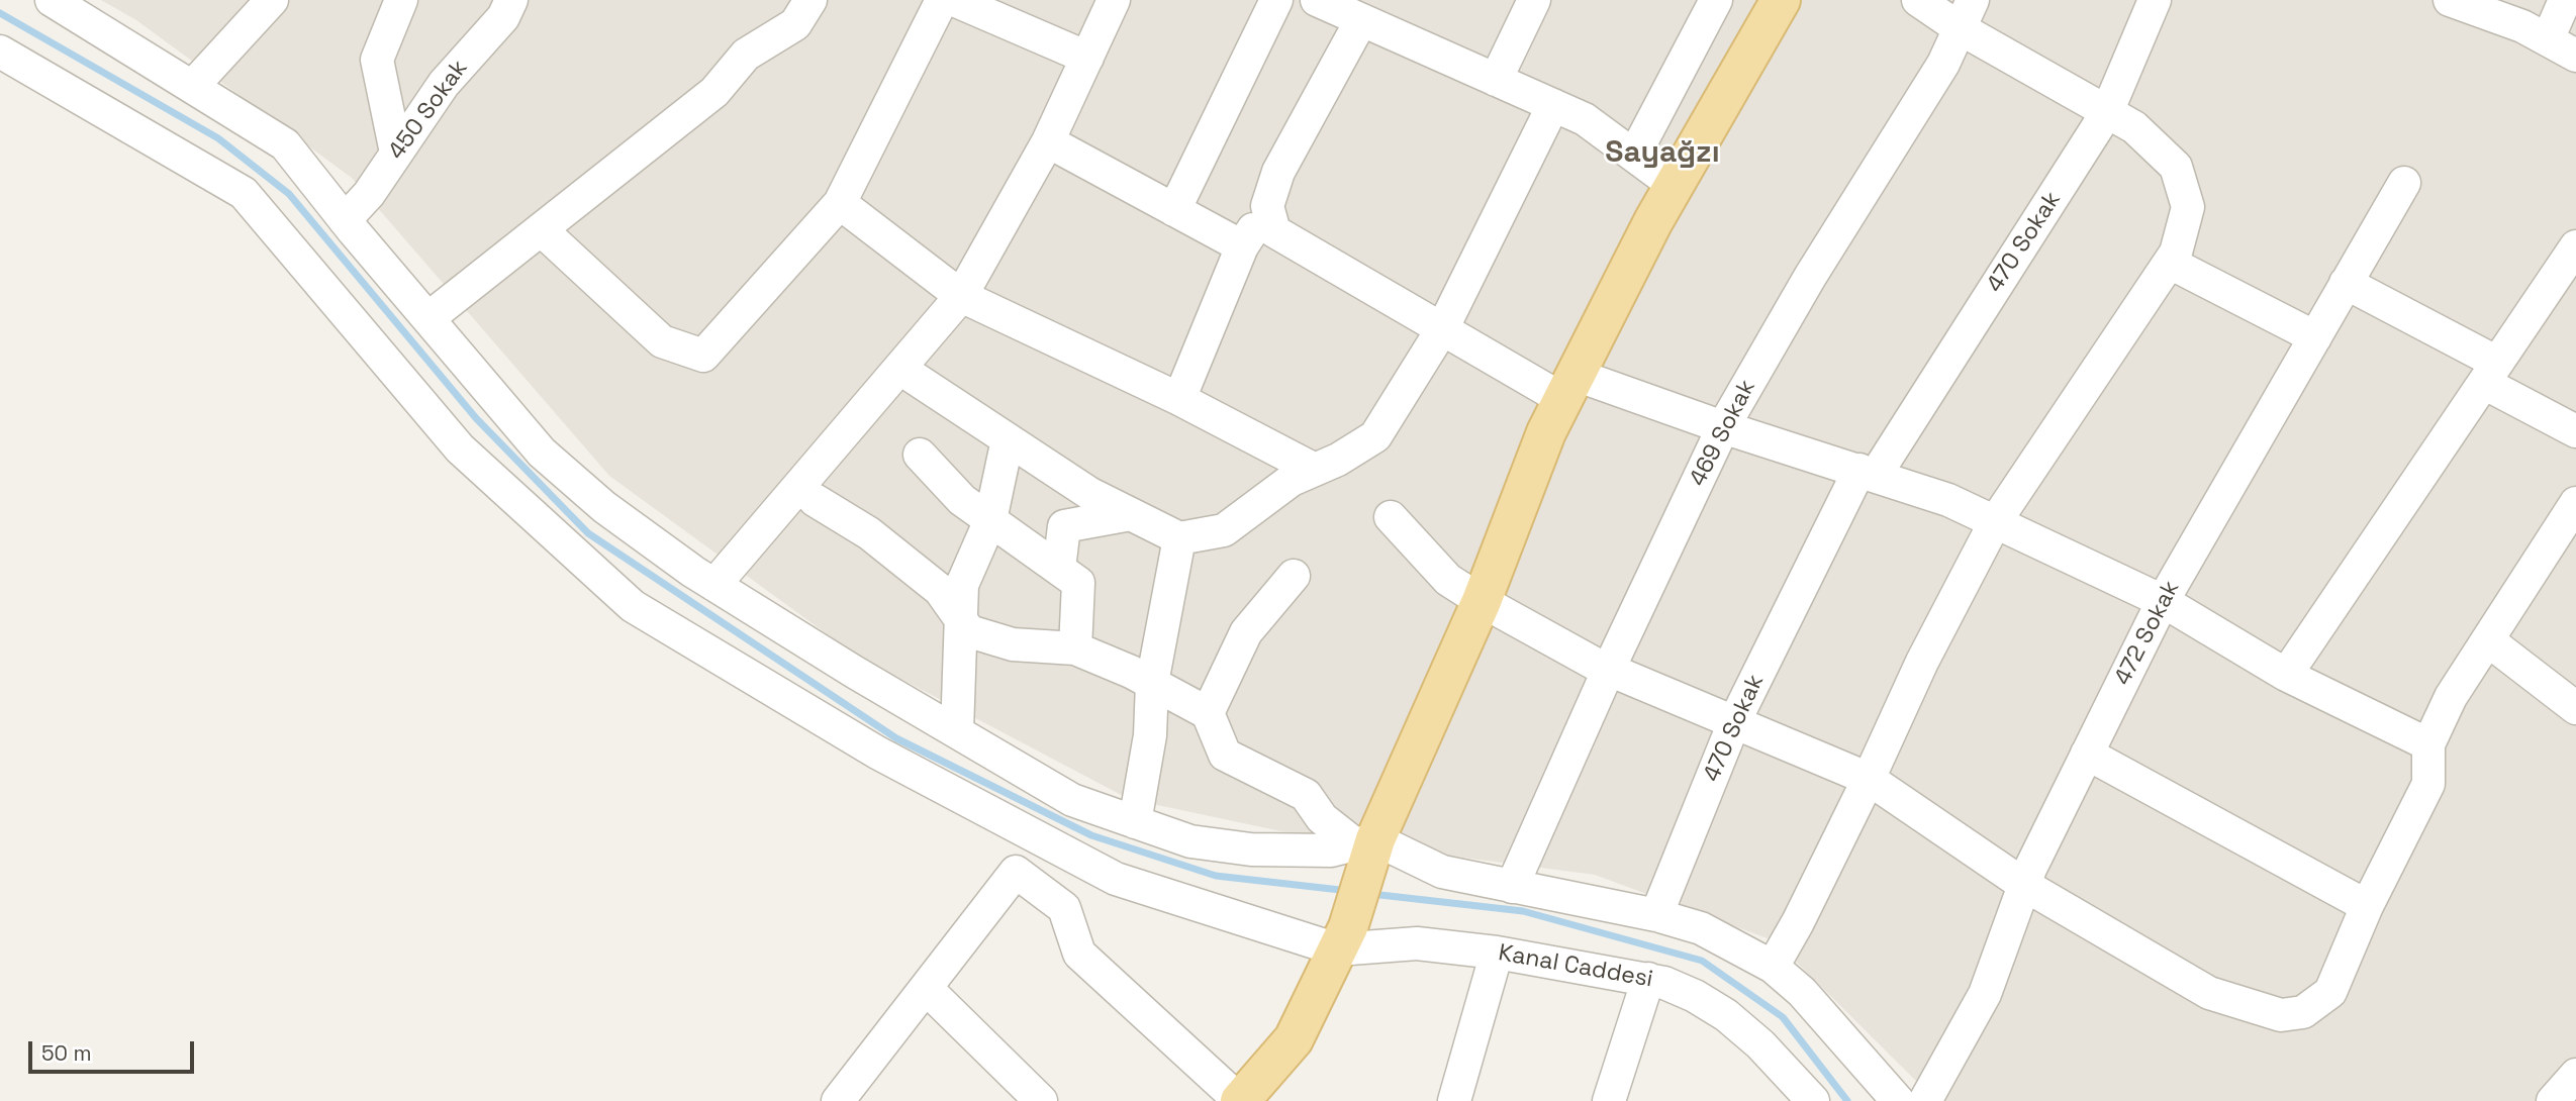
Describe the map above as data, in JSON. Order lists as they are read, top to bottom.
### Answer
{
  "streets": {
    "street": [
      "450 Sokak",
      "470 Sokak",
      "469 Sokak",
      "472 Sokak",
      "Kanal Caddesi"
    ]
  },
  "districts": ["Sayağzı"],
  "scale_bar": "50 m"
}
